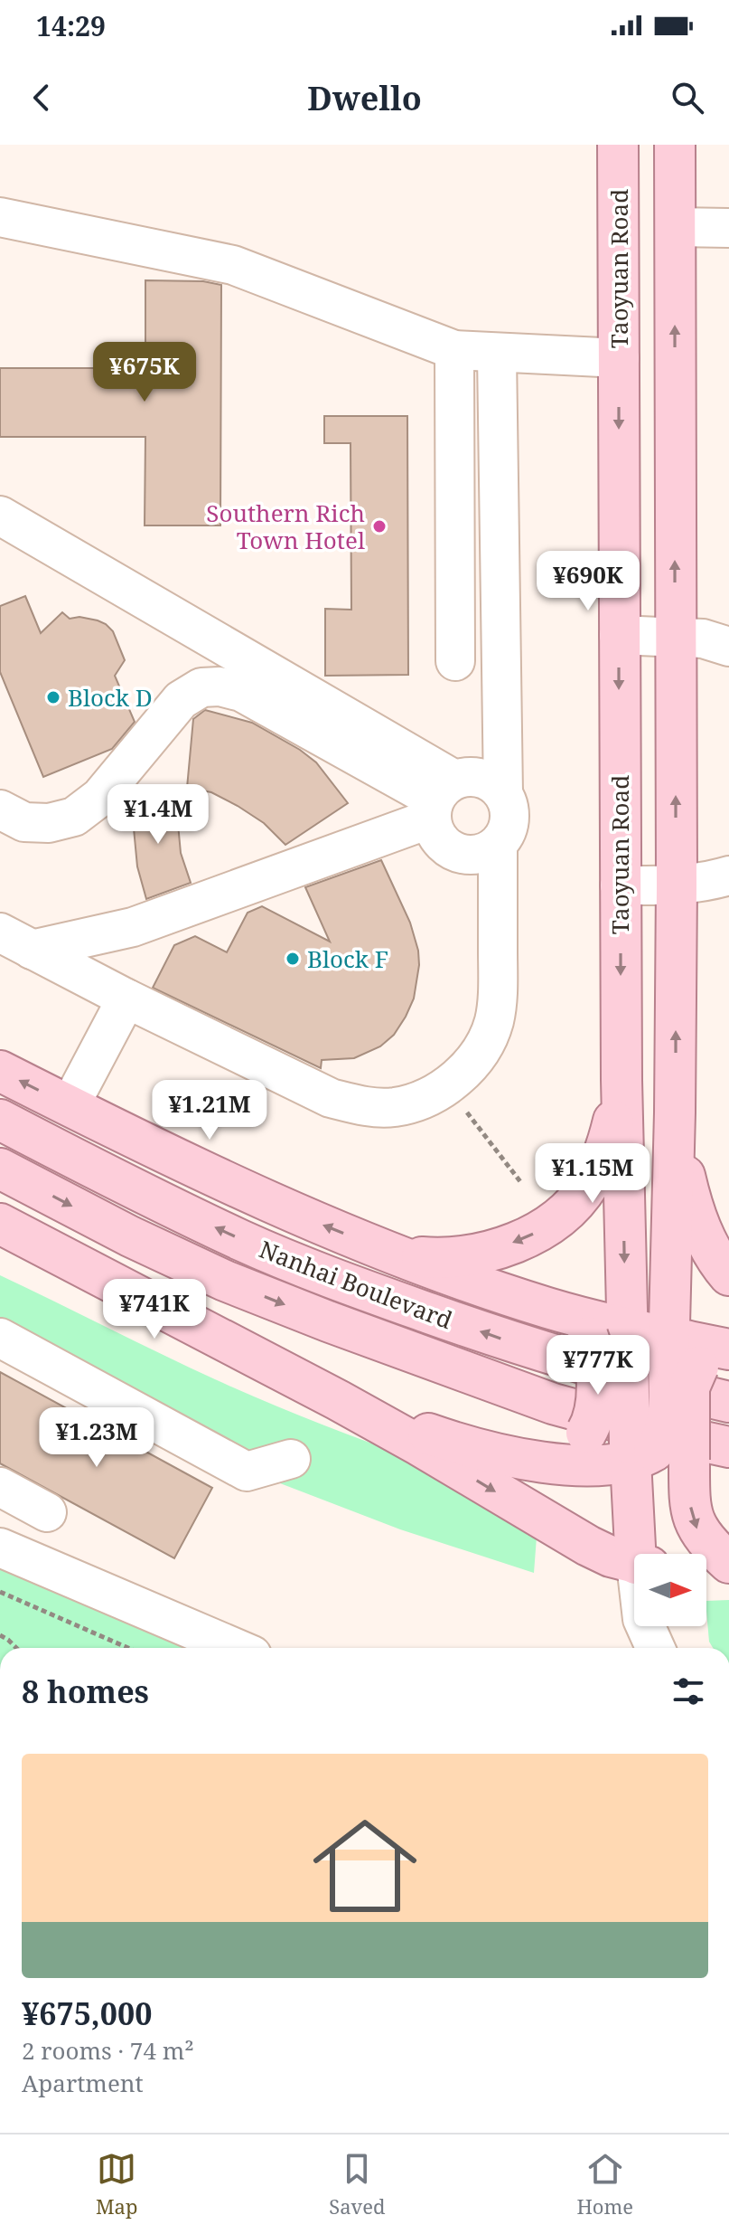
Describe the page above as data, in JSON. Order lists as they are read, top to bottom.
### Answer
{
  "streets": {
    "main road": ["Taoyuan Road", "Nanhai Boulevard"]
  },
  "places": ["Southern Rich Town Hotel", "Block D", "Block F"],
  "north": "right",
  "page": {
    "status": "14:29",
    "header": "Dwello",
    "price": [
      "¥675K",
      "¥690K",
      "¥1.4M",
      "¥1.21M",
      "¥1.15M",
      "¥741K",
      "¥777K",
      "¥1.23M"
    ],
    "heading": "8 homes",
    "list": [
      {
        "name": "¥675,000",
        "note": "2 rooms · 74 m² · Apartment"
      }
    ],
    "tabs": ["Map", "Saved", "Home"]
  }
}
